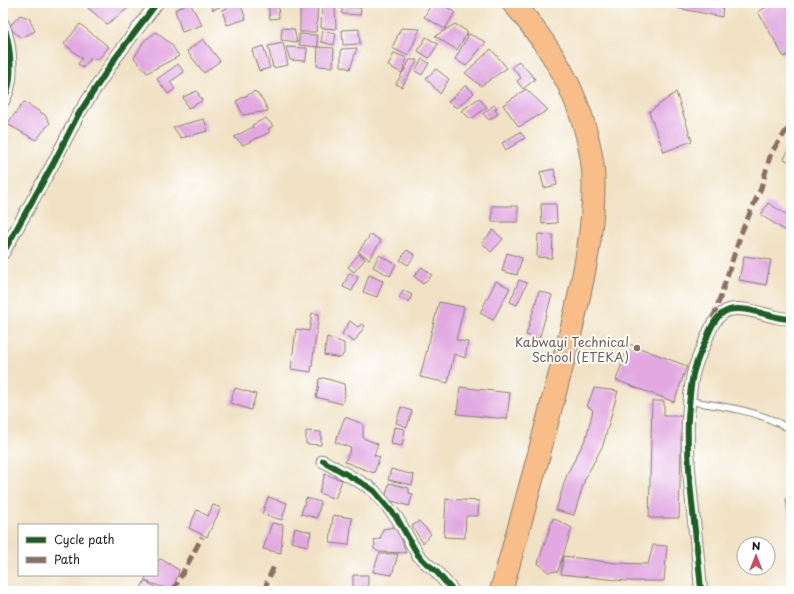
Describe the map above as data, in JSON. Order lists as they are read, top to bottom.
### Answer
{
  "places": ["Kabwayi Technical School (ETEKA)"],
  "legend": ["Cycle path", "Path"],
  "north": "top"
}
